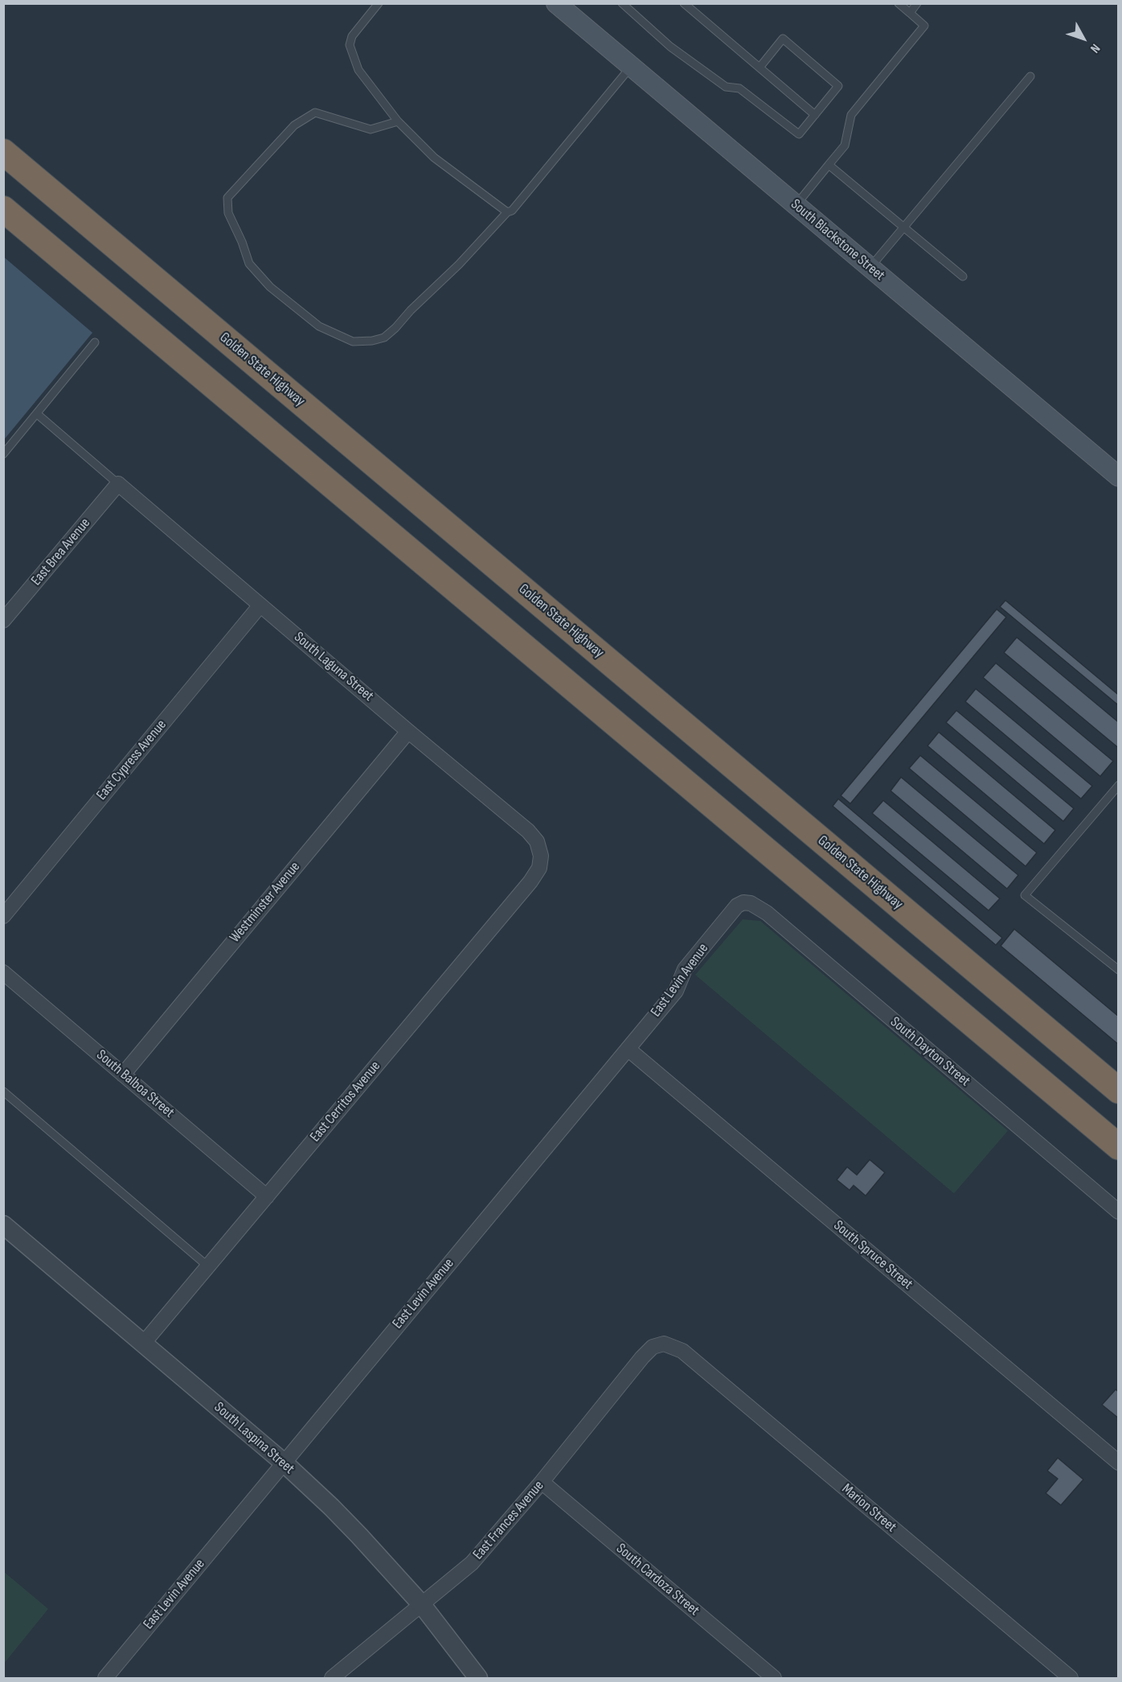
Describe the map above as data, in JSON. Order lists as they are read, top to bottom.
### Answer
{
  "streets": {
    "highway": ["Golden State Highway"],
    "main road": ["South Blackstone Street"],
    "street": [
      "East Brea Avenue",
      "South Laguna Street",
      "East Cypress Avenue",
      "Westminster Avenue",
      "East Levin Avenue",
      "South Dayton Street",
      "South Balboa Street",
      "East Cerritos Avenue",
      "South Spruce Street",
      "South Laspina Street",
      "Marion Street",
      "East Frances Avenue",
      "South Cardoza Street"
    ]
  },
  "crossings": [
    ["East Brea Avenue", "South Laguna Street"],
    ["South Laguna Street", "East Cypress Avenue"],
    ["South Laguna Street", "Westminster Avenue"],
    ["South Laguna Street", "East Cerritos Avenue"],
    ["Westminster Avenue", "South Balboa Street"],
    ["East Levin Avenue", "South Dayton Street"],
    ["East Levin Avenue", "South Spruce Street"],
    ["East Levin Avenue", "South Laspina Street"],
    ["South Balboa Street", "East Cerritos Avenue"],
    ["East Cerritos Avenue", "South Laspina Street"],
    ["South Laspina Street", "East Frances Avenue"],
    ["Marion Street", "East Frances Avenue"],
    ["East Frances Avenue", "South Cardoza Street"]
  ],
  "north": "bottom right"
}
